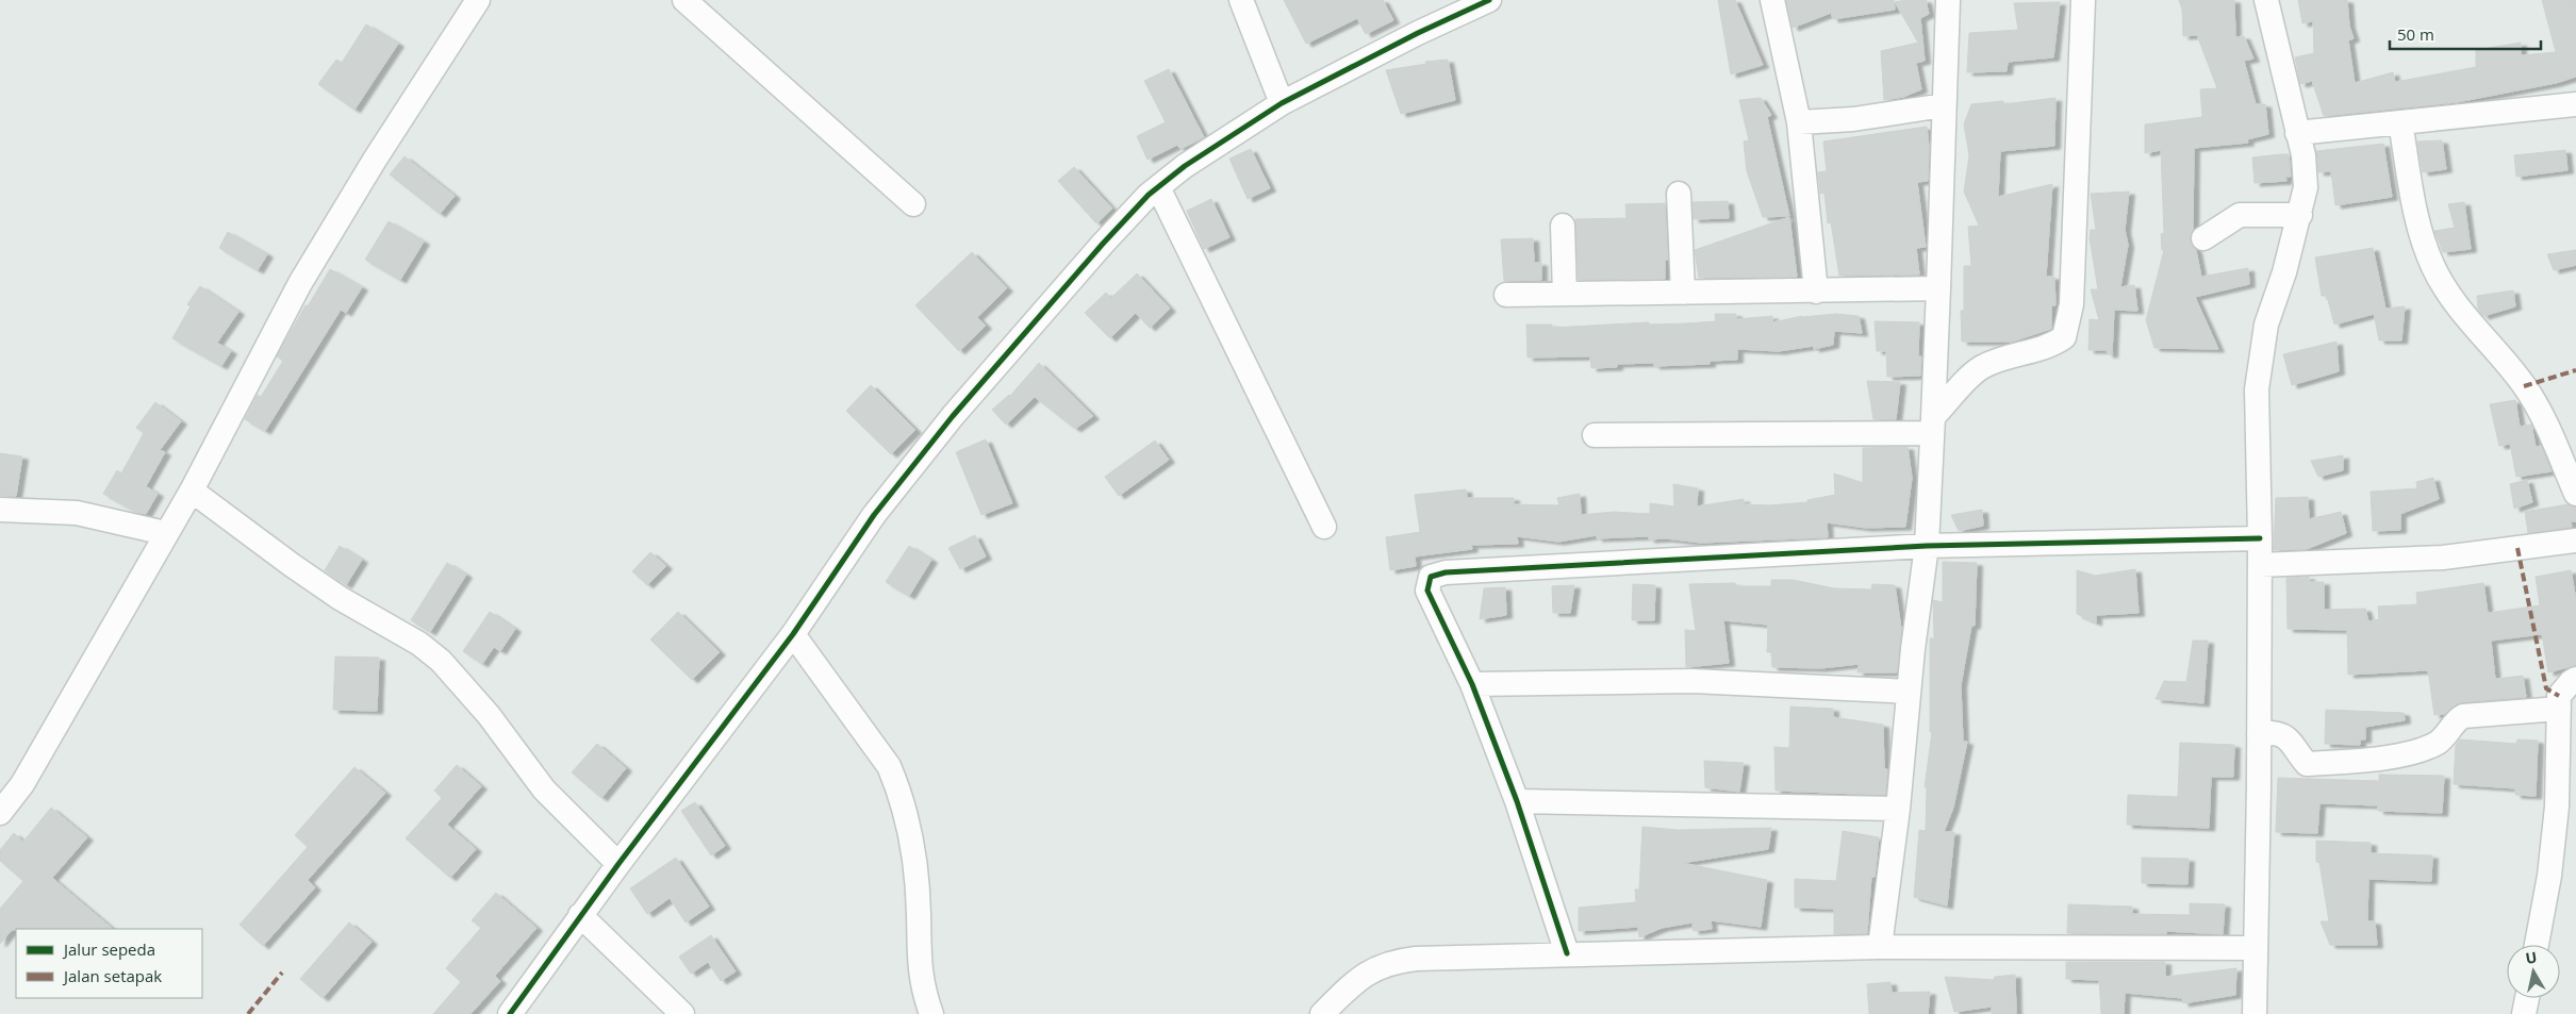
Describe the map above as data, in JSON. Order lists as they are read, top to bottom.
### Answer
{
  "legend": ["Jalur sepeda", "Jalan setapak"],
  "scale_bar": "50 m",
  "north": "top"
}
